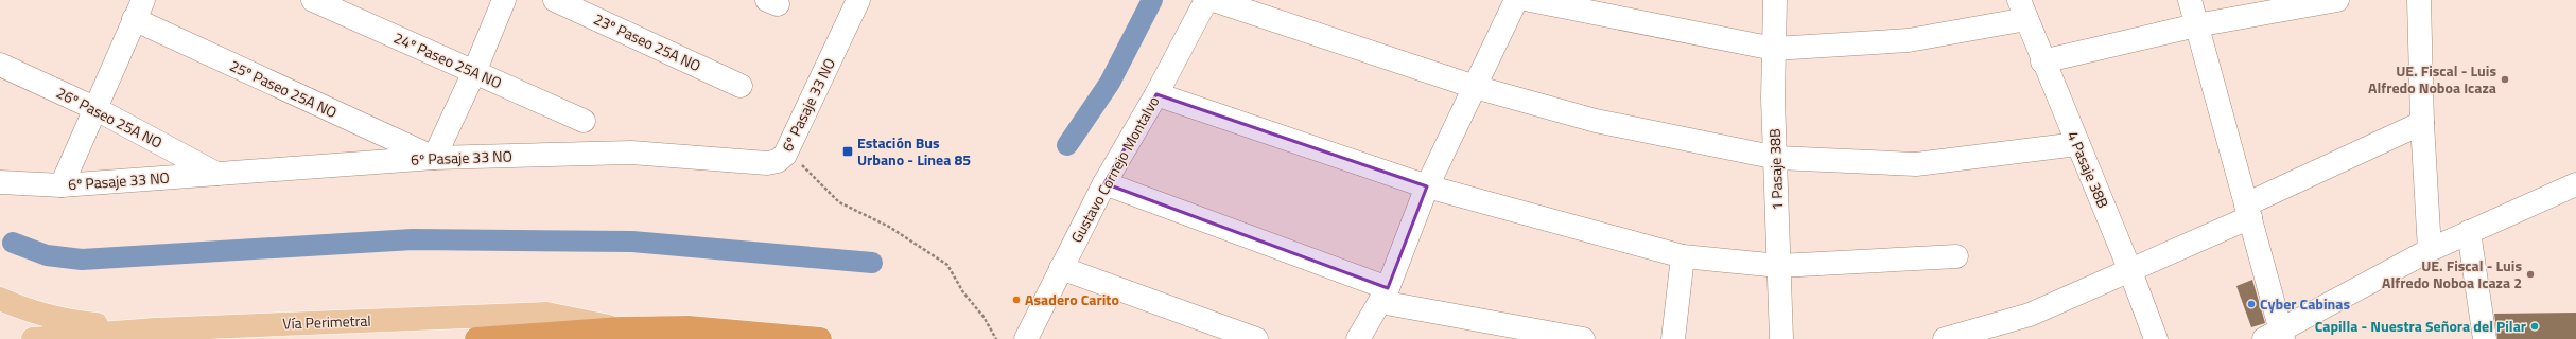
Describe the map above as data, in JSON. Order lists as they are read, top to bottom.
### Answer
{
  "streets": {
    "highway": ["Vía Perimetral"],
    "street": [
      "23º Paseo 25A NO",
      "24º Paseo 25A NO",
      "25º Paseo 25A NO",
      "6º Pasaje 33 NO",
      "26º Paseo 25A NO",
      "Gustavo Cornejo Montalvo",
      "1 Pasaje 38B",
      "4 Pasaje 38B"
    ]
  },
  "crossings": [
    ["25º Paseo 25A NO", "6º Pasaje 33 NO"],
    ["6º Pasaje 33 NO", "26º Paseo 25A NO"]
  ],
  "places": {
    "other": [
      "UE. Fiscal - Luis Alfredo Noboa Icaza",
      "UE. Fiscal - Luis Alfredo Noboa Icaza 2",
      "Asadero Carito",
      "Cyber Cabinas",
      "Capilla - Nuestra Señora del Pilar"
    ],
    "transit": ["Estación Bus Urbano - Linea 85"]
  }
}
